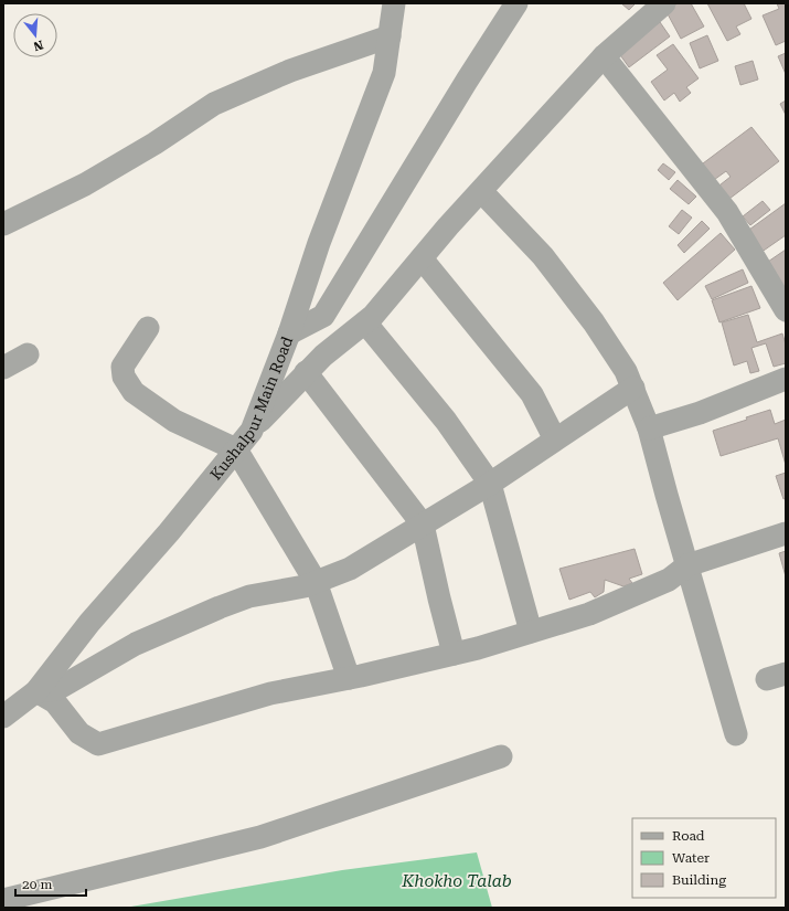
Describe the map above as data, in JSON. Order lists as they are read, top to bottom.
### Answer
{
  "streets": {
    "street": ["Kushalpur Main Road"]
  },
  "water": ["Khokho Talab"],
  "legend": ["Road", "Water", "Building"],
  "scale_bar": "20 m",
  "north": "bottom"
}
